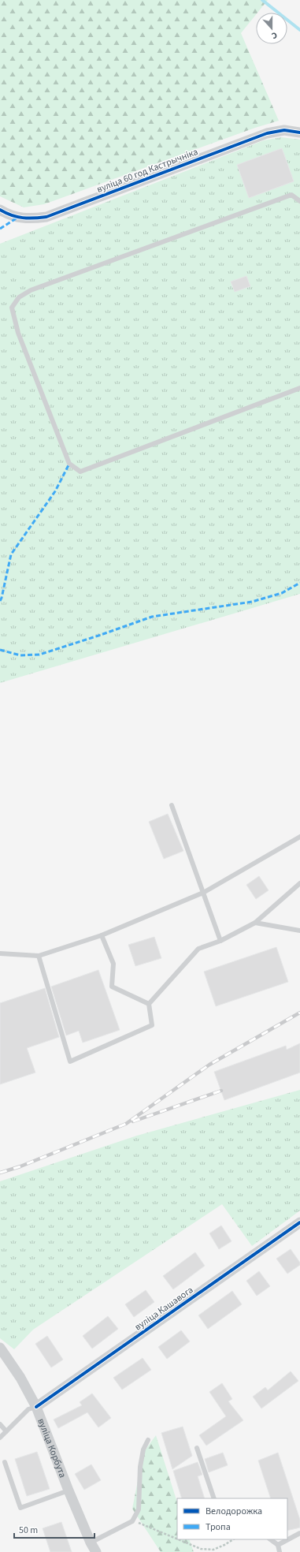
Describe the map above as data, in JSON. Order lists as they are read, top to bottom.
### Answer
{
  "streets": {
    "street": ["вуліца 60 год Кастрычніка", "вуліца Кашавога", "вуліца Корбута"]
  },
  "crossings": [
    ["вуліца Кашавога", "вуліца Корбута"]
  ],
  "legend": ["Велодорожка", "Тропа"],
  "scale_bar": "50 m",
  "north": "bottom"
}
